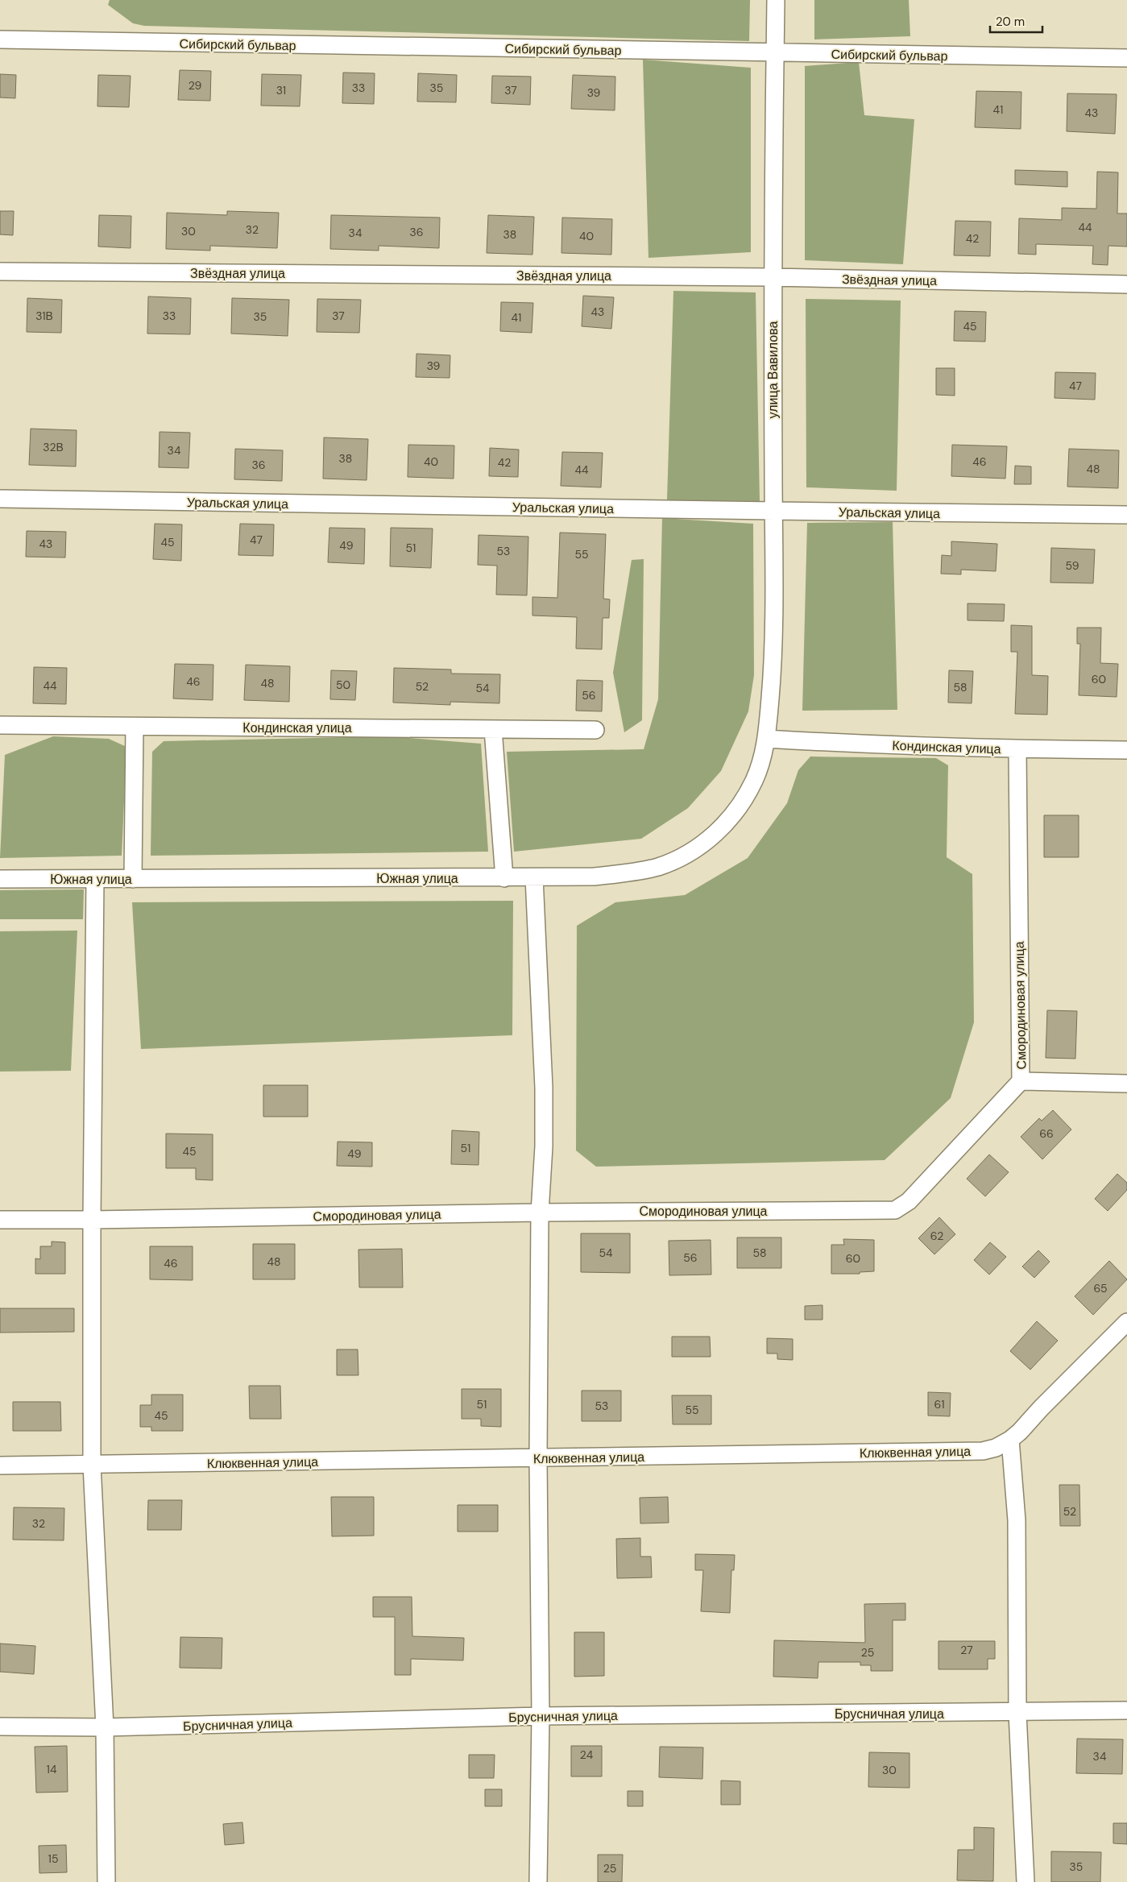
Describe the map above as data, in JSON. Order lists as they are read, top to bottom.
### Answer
{
  "streets": {
    "street": [
      "Сибирский бульвар",
      "Звёздная улица",
      "улица Вавилова",
      "Уральская улица",
      "Кондинская улица",
      "Южная улица",
      "Смородиновая улица",
      "Клюквенная улица",
      "Брусничная улица"
    ]
  },
  "crossings": [
    ["Сибирский бульвар", "улица Вавилова"],
    ["Звёздная улица", "улица Вавилова"],
    ["улица Вавилова", "Уральская улица"],
    ["улица Вавилова", "Кондинская улица"],
    ["улица Вавилова", "Южная улица"],
    ["Кондинская улица", "Южная улица"],
    ["Кондинская улица", "Смородиновая улица"]
  ],
  "house_numbers": [
    "29",
    "33",
    "35",
    "31",
    "37",
    "39",
    "41",
    "43",
    "44",
    "32",
    "30",
    "36",
    "34",
    "38",
    "40",
    "42",
    "43",
    "31В",
    "33",
    "37",
    "35",
    "41",
    "45",
    "39",
    "47",
    "32В",
    "34",
    "38",
    "40",
    "46",
    "42",
    "36",
    "48",
    "44",
    "47",
    "45",
    "43",
    "49",
    "51",
    "53",
    "55",
    "59",
    "60",
    "46",
    "48",
    "50",
    "44",
    "52",
    "58",
    "54",
    "56",
    "66",
    "51",
    "45",
    "49",
    "62",
    "54",
    "58",
    "56",
    "60",
    "48",
    "46",
    "65",
    "51",
    "61",
    "53",
    "55",
    "45",
    "52",
    "32",
    "27",
    "25",
    "24",
    "34",
    "14",
    "30",
    "15",
    "35",
    "25"
  ],
  "scale_bar": "20 m"
}
